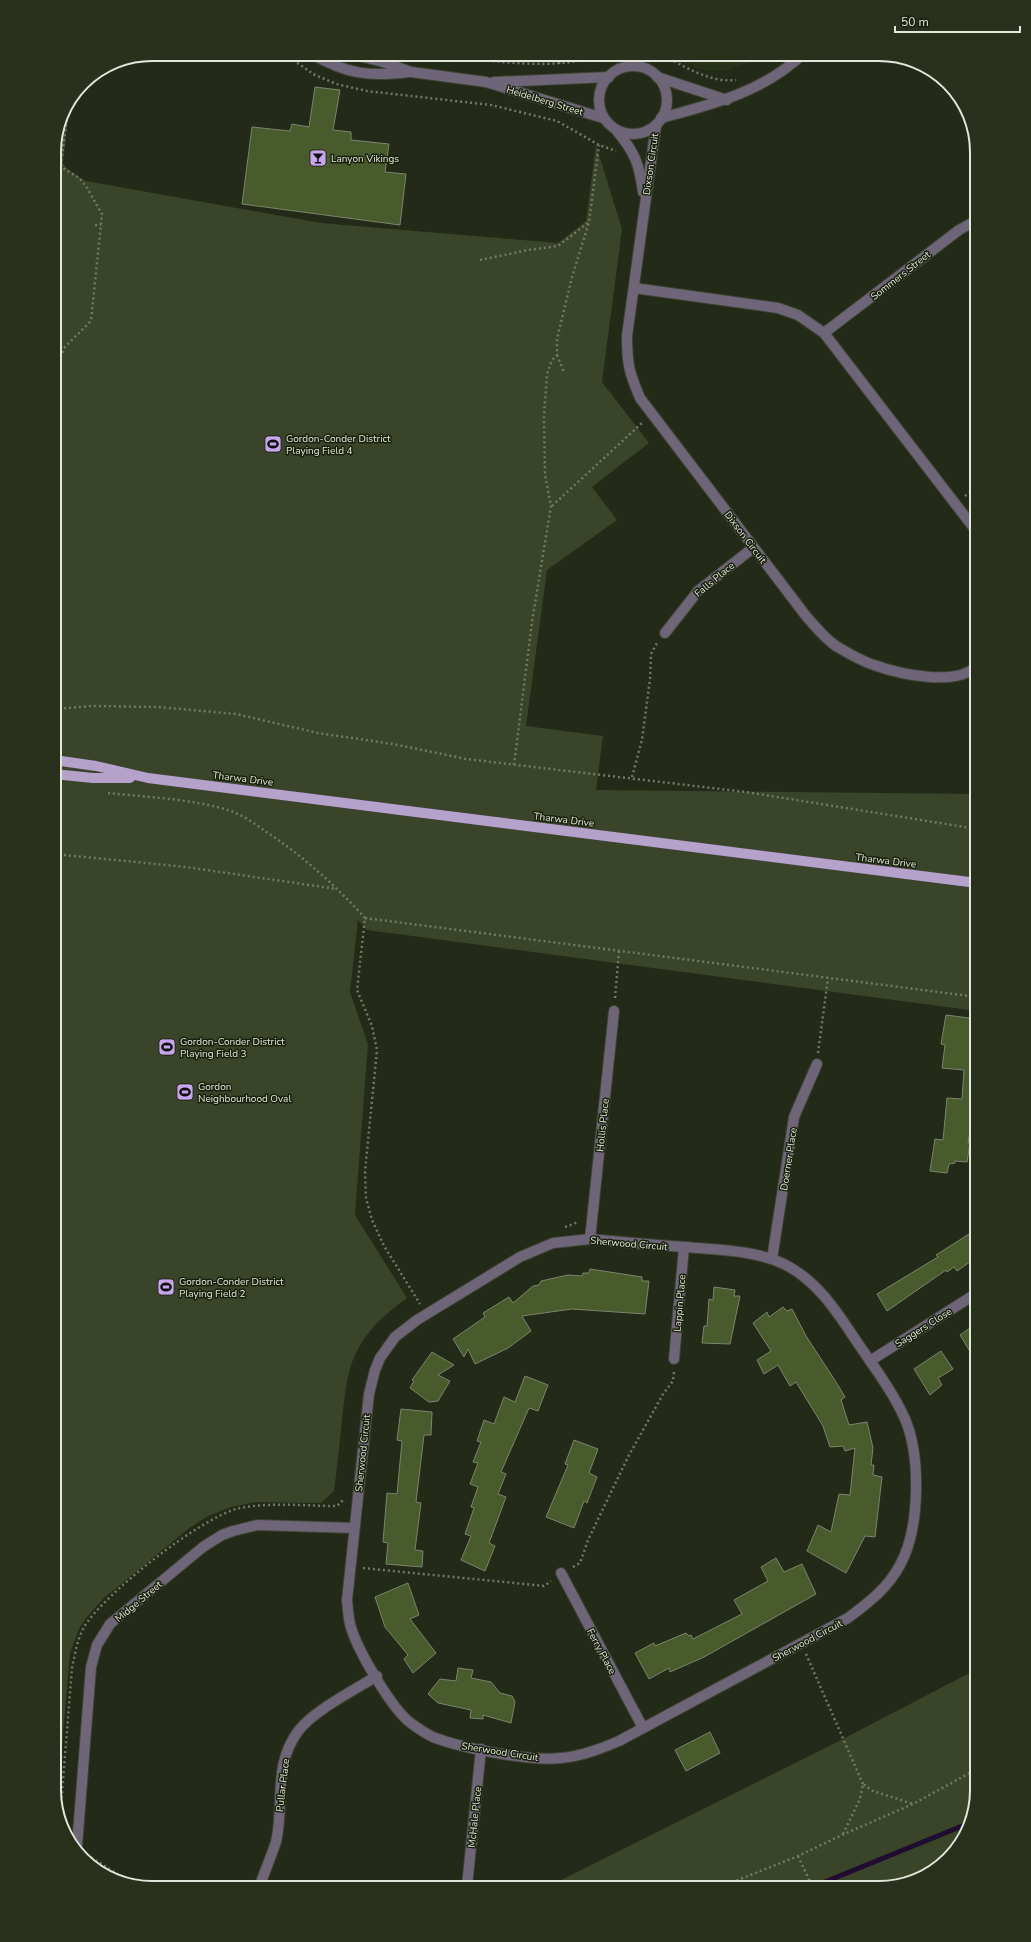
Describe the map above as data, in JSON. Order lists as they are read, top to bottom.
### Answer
{
  "streets": {
    "main road": ["Tharwa Drive"],
    "street": [
      "Heidelberg Street",
      "Dixson Circuit",
      "Sommers Street",
      "Falls Place",
      "Hollis Place",
      "Doerner Place",
      "Sherwood Circuit",
      "Lappin Place",
      "Saggers Close",
      "Midge Street",
      "Ferry Place",
      "Pullar Place",
      "McHale Place"
    ]
  },
  "crossings": [
    ["Heidelberg Street", "Dixson Circuit"],
    ["Dixson Circuit", "Falls Place"],
    ["Hollis Place", "Sherwood Circuit"],
    ["Doerner Place", "Sherwood Circuit"],
    ["Sherwood Circuit", "Lappin Place"],
    ["Sherwood Circuit", "Saggers Close"],
    ["Sherwood Circuit", "Midge Street"],
    ["Sherwood Circuit", "Ferry Place"],
    ["Sherwood Circuit", "Pullar Place"],
    ["Sherwood Circuit", "McHale Place"]
  ],
  "places": {
    "bar": ["Lanyon Vikings"],
    "sports": [
      "Gordon-Conder District Playing Field 4",
      "Gordon-Conder District Playing Field 3",
      "Gordon Neighbourhood Oval",
      "Gordon-Conder District Playing Field 2"
    ]
  },
  "scale_bar": "50 m"
}
